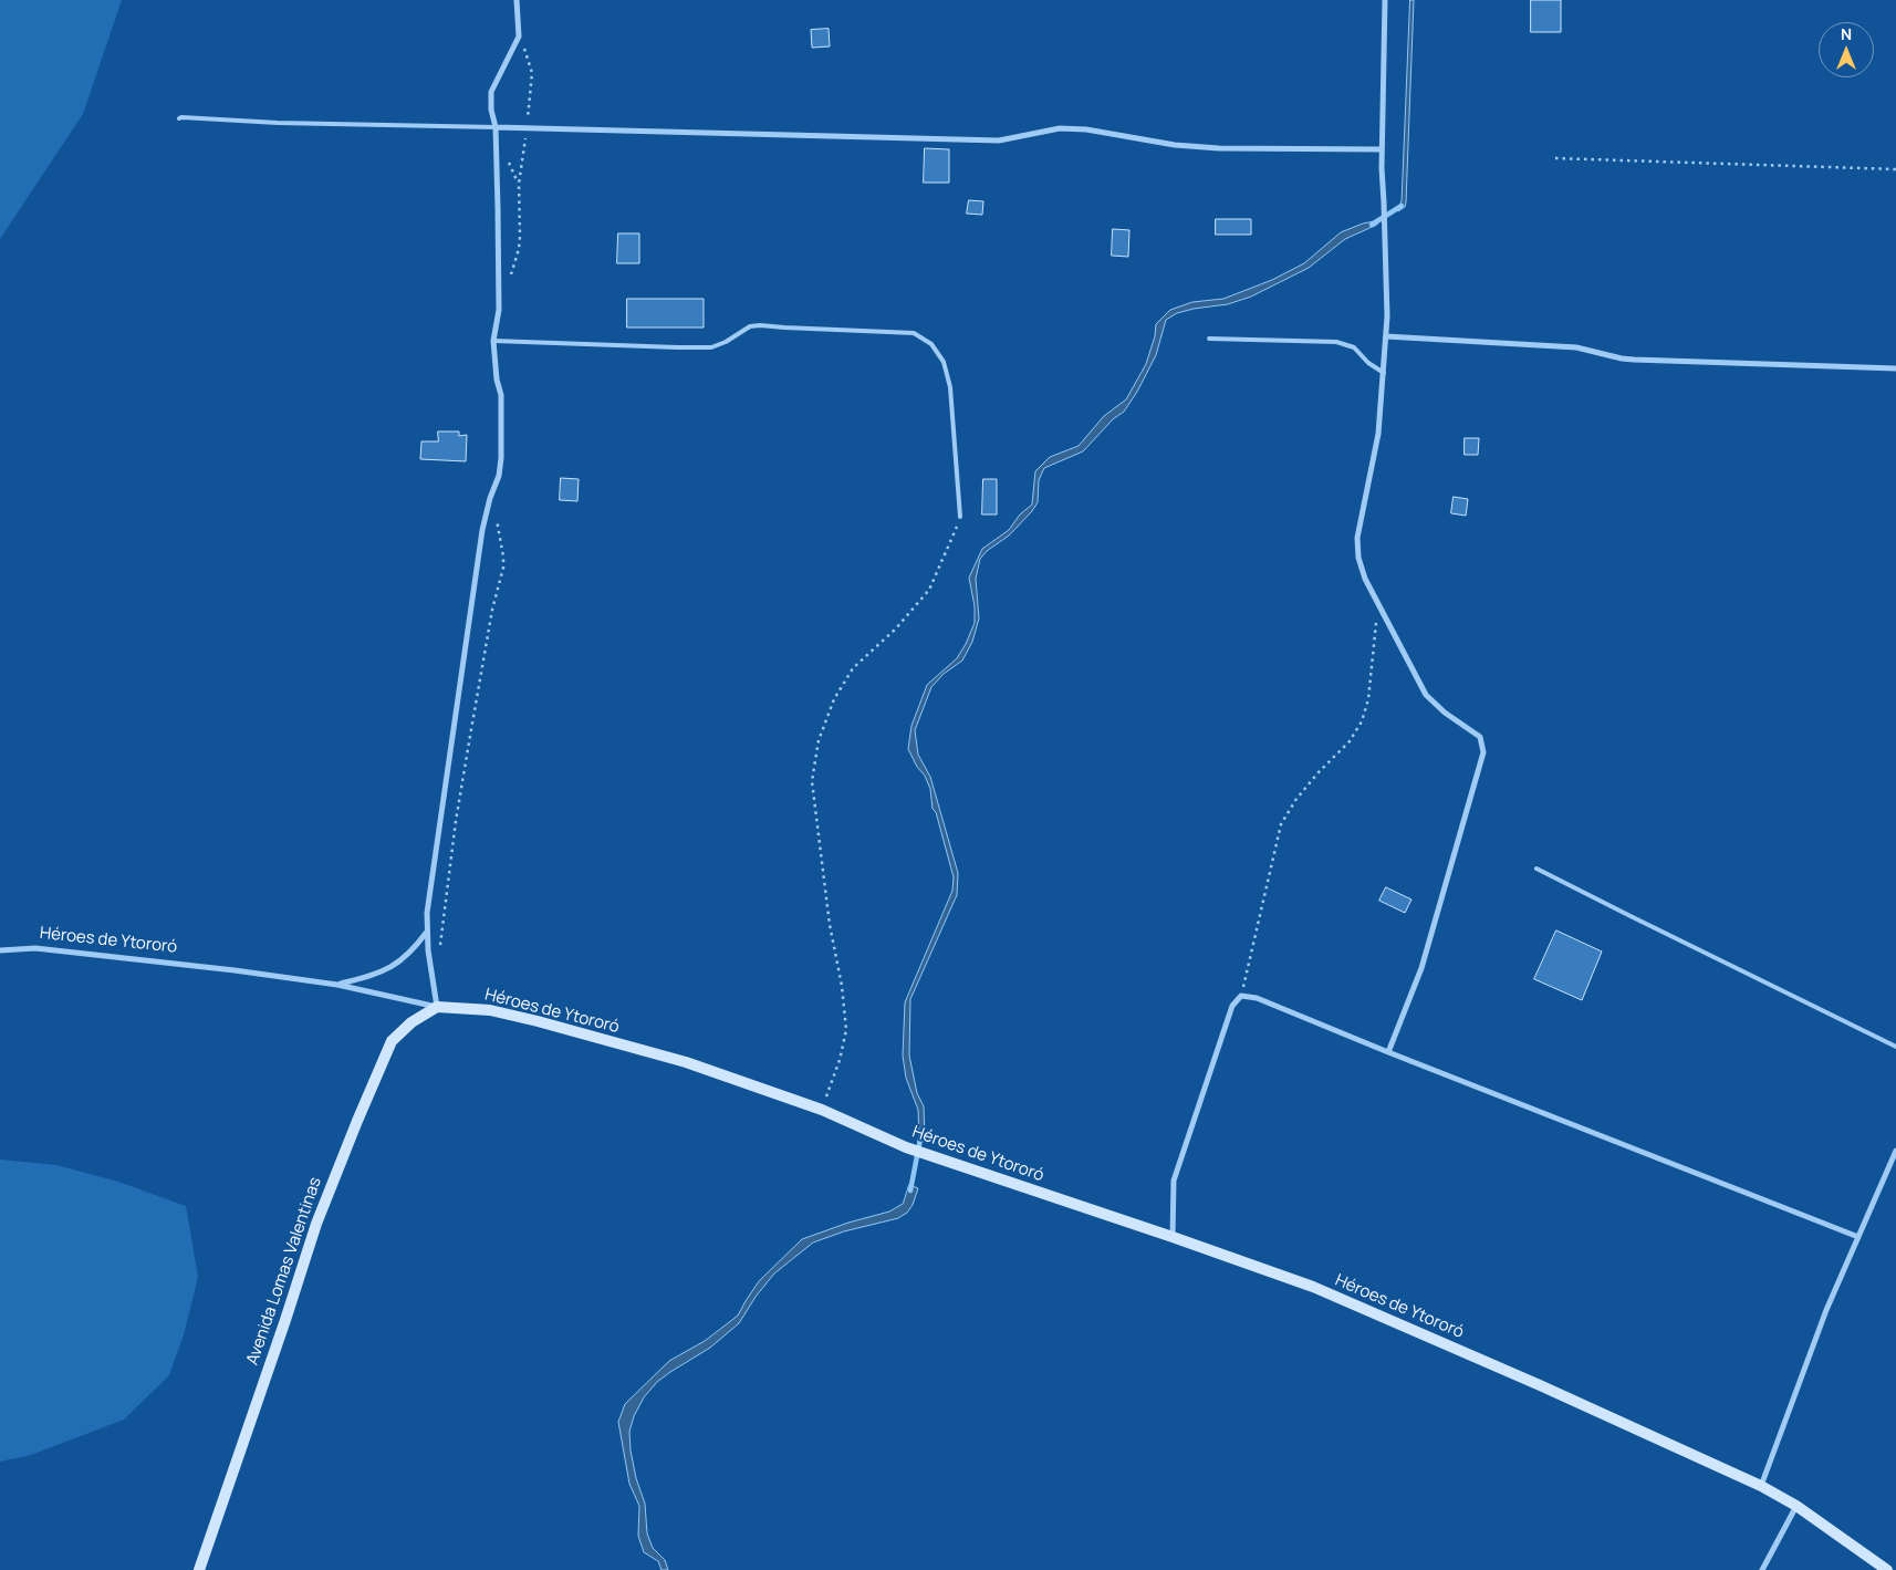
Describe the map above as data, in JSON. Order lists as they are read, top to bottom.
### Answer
{
  "streets": {
    "main road": ["Héroes de Ytororó", "Avenida Lomas Valentinas"]
  },
  "crossings": [
    ["Héroes de Ytororó", "Avenida Lomas Valentinas"]
  ],
  "north": "top"
}
